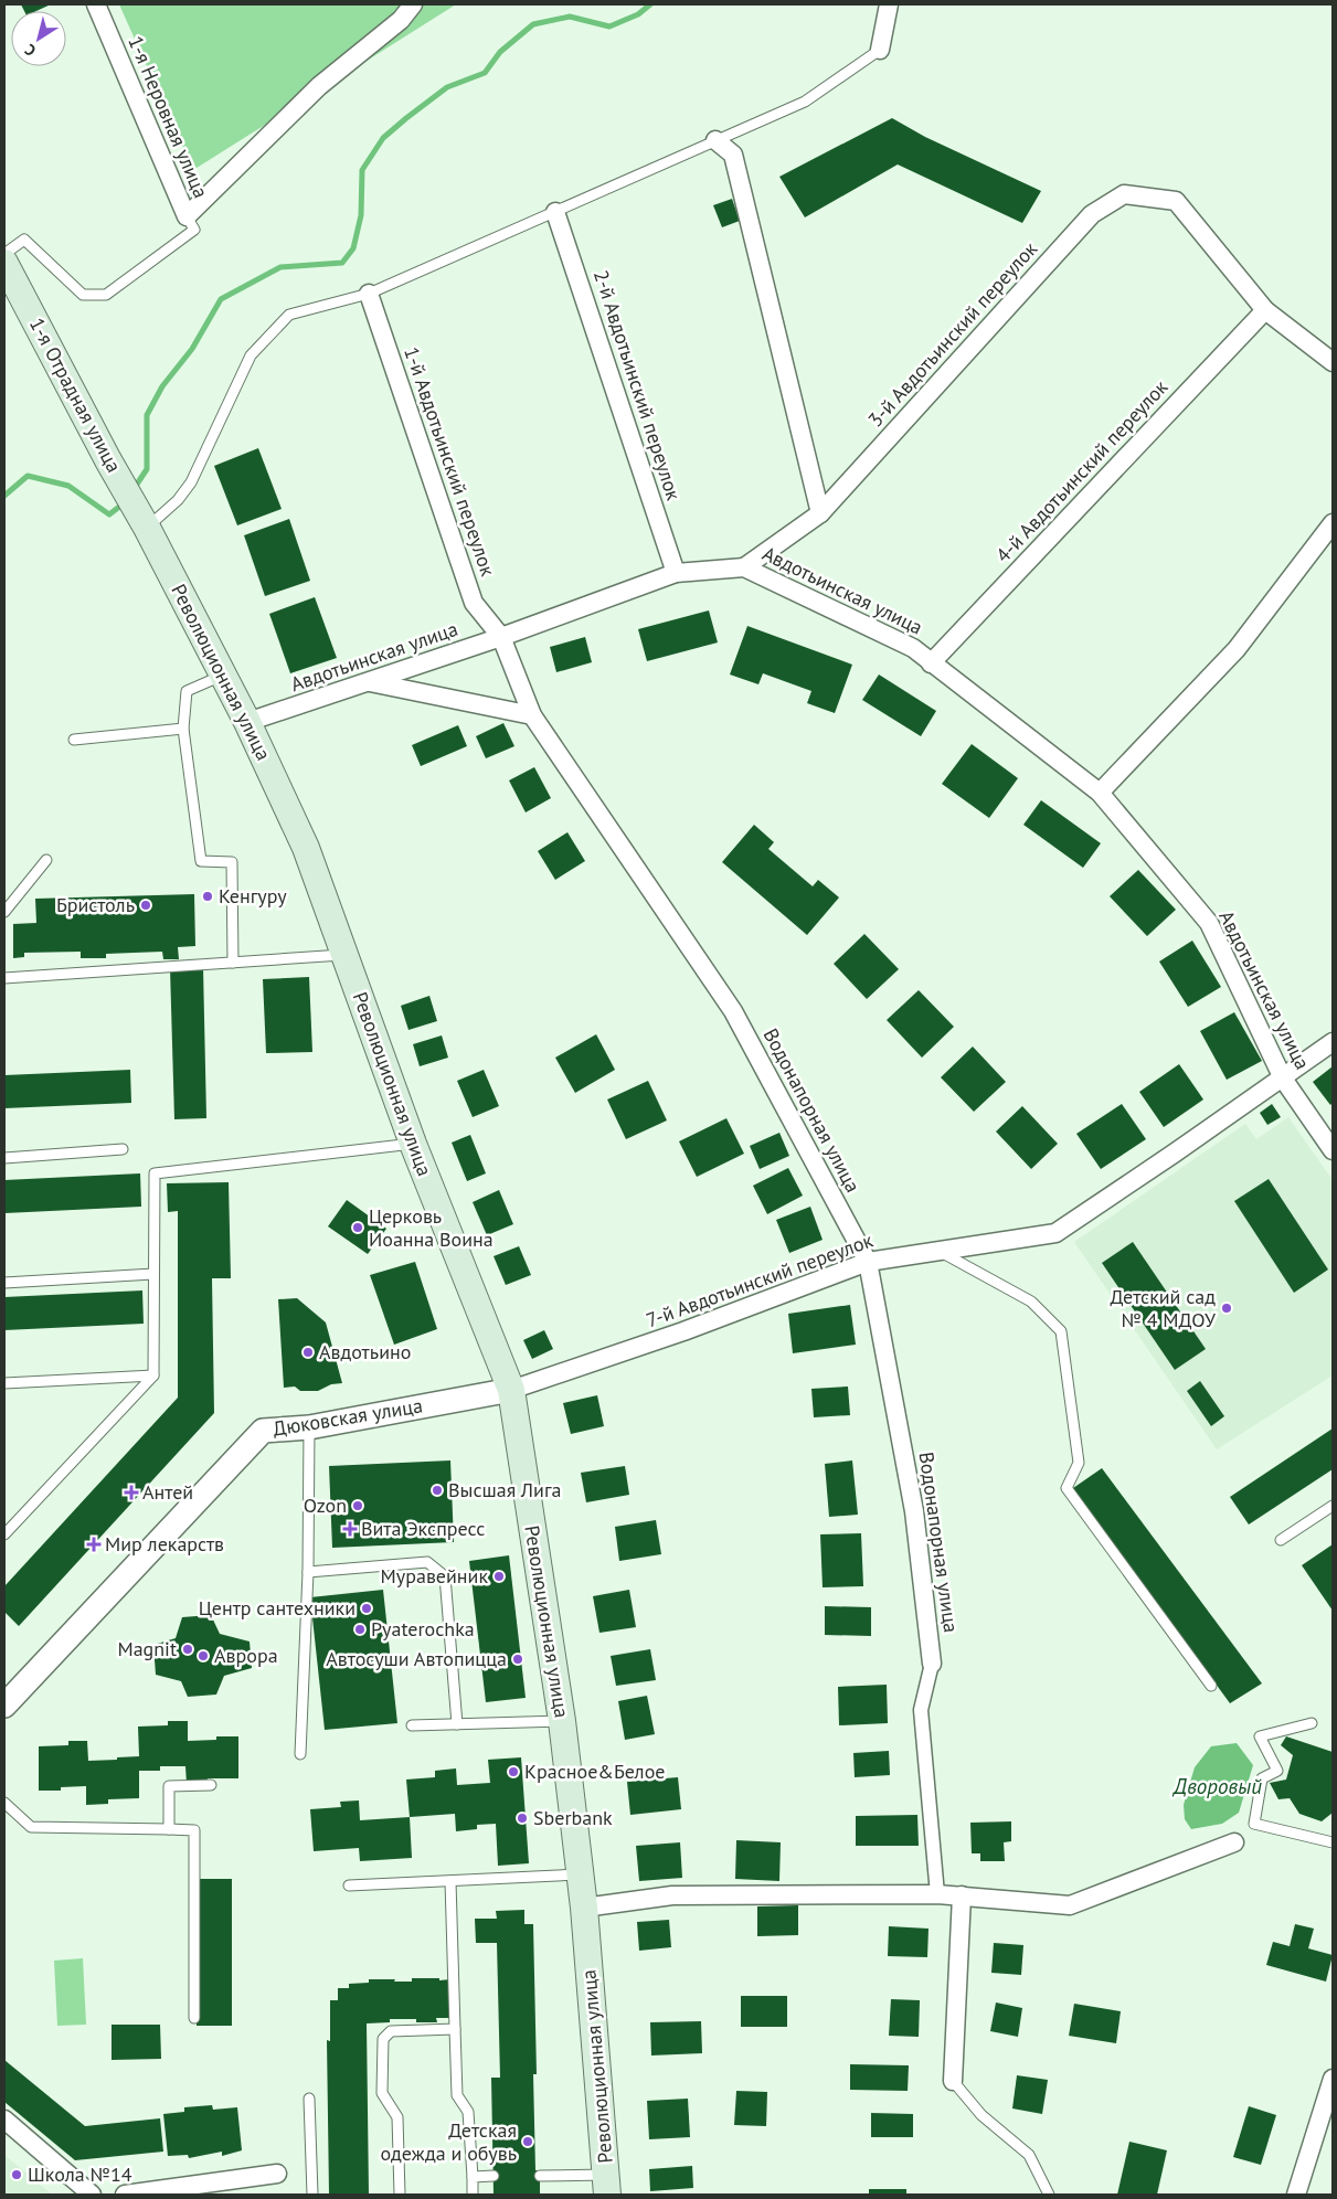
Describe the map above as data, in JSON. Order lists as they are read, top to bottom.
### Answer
{
  "streets": {
    "main road": ["1-я Отрадная улица", "Революционная улица"],
    "street": [
      "1-я Неровная улица",
      "3-й Авдотьинский переулок",
      "2-й Авдотьинский переулок",
      "1-й Авдотьинский переулок",
      "4-й Авдотьинский переулок",
      "Авдотьинская улица",
      "Водонапорная улица",
      "7-й Авдотьинский переулок",
      "Дюковская улица"
    ]
  },
  "crossings": [
    ["3-й Авдотьинский переулок", "4-й Авдотьинский переулок"],
    ["3-й Авдотьинский переулок", "Авдотьинская улица"],
    ["2-й Авдотьинский переулок", "Авдотьинская улица"],
    ["1-я Отрадная улица", "Революционная улица"],
    ["1-й Авдотьинский переулок", "Авдотьинская улица"],
    ["1-й Авдотьинский переулок", "Водонапорная улица"],
    ["4-й Авдотьинский переулок", "Авдотьинская улица"],
    ["Авдотьинская улица", "Революционная улица"],
    ["Авдотьинская улица", "Водонапорная улица"],
    ["Авдотьинская улица", "7-й Авдотьинский переулок"],
    ["Революционная улица", "7-й Авдотьинский переулок"],
    ["Революционная улица", "Дюковская улица"],
    ["Водонапорная улица", "7-й Авдотьинский переулок"],
    ["7-й Авдотьинский переулок", "Дюковская улица"]
  ],
  "water": ["Дворовый"],
  "places": {
    "other": [
      "Кенгуру",
      "Бристоль",
      "Церковь Иоанна Воина",
      "Детский сад № 4 МДОУ",
      "Авдотьино",
      "Высшая Лига",
      "Ozon",
      "Муравейник",
      "Центр сантехники",
      "Pyaterochka",
      "Magnit",
      "Аврора",
      "Автосуши Автопицца",
      "Красное&Белое",
      "Sberbank",
      "Детская одежда и обувь",
      "Школа №14"
    ],
    "health": ["Антей", "Вита Экспресс", "Мир лекарств"]
  },
  "north": "bottom left"
}
